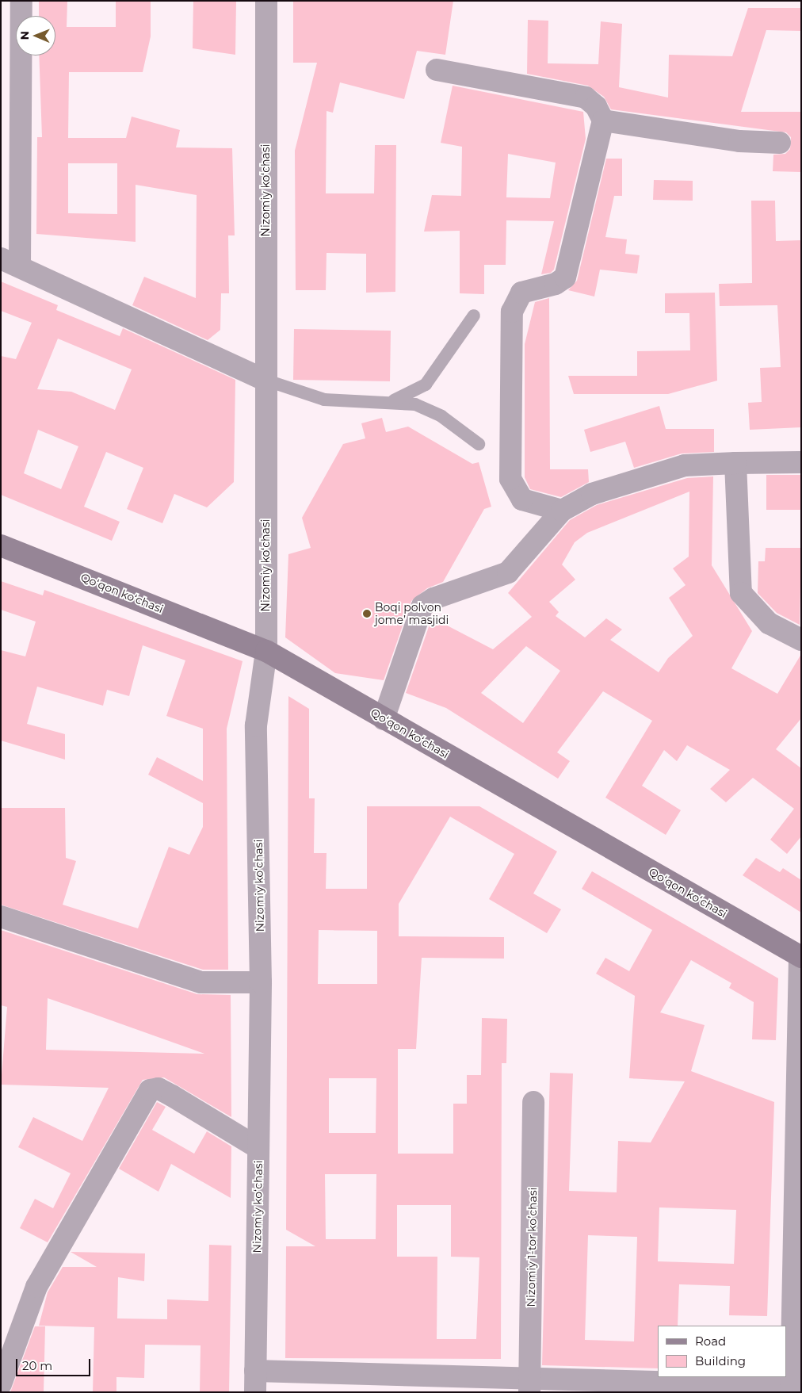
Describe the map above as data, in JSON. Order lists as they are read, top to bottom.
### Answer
{
  "streets": {
    "main road": ["Qoʻqon koʻchasi"],
    "street": ["Nizomiy koʻchasi", "Nizomiy 1-tor koʼchasi"]
  },
  "crossings": [
    ["Nizomiy koʻchasi", "Qoʻqon koʻchasi"]
  ],
  "places": ["Boqi polvon jome’ masjidi"],
  "legend": ["Road", "Building"],
  "scale_bar": "20 m",
  "north": "left"
}
